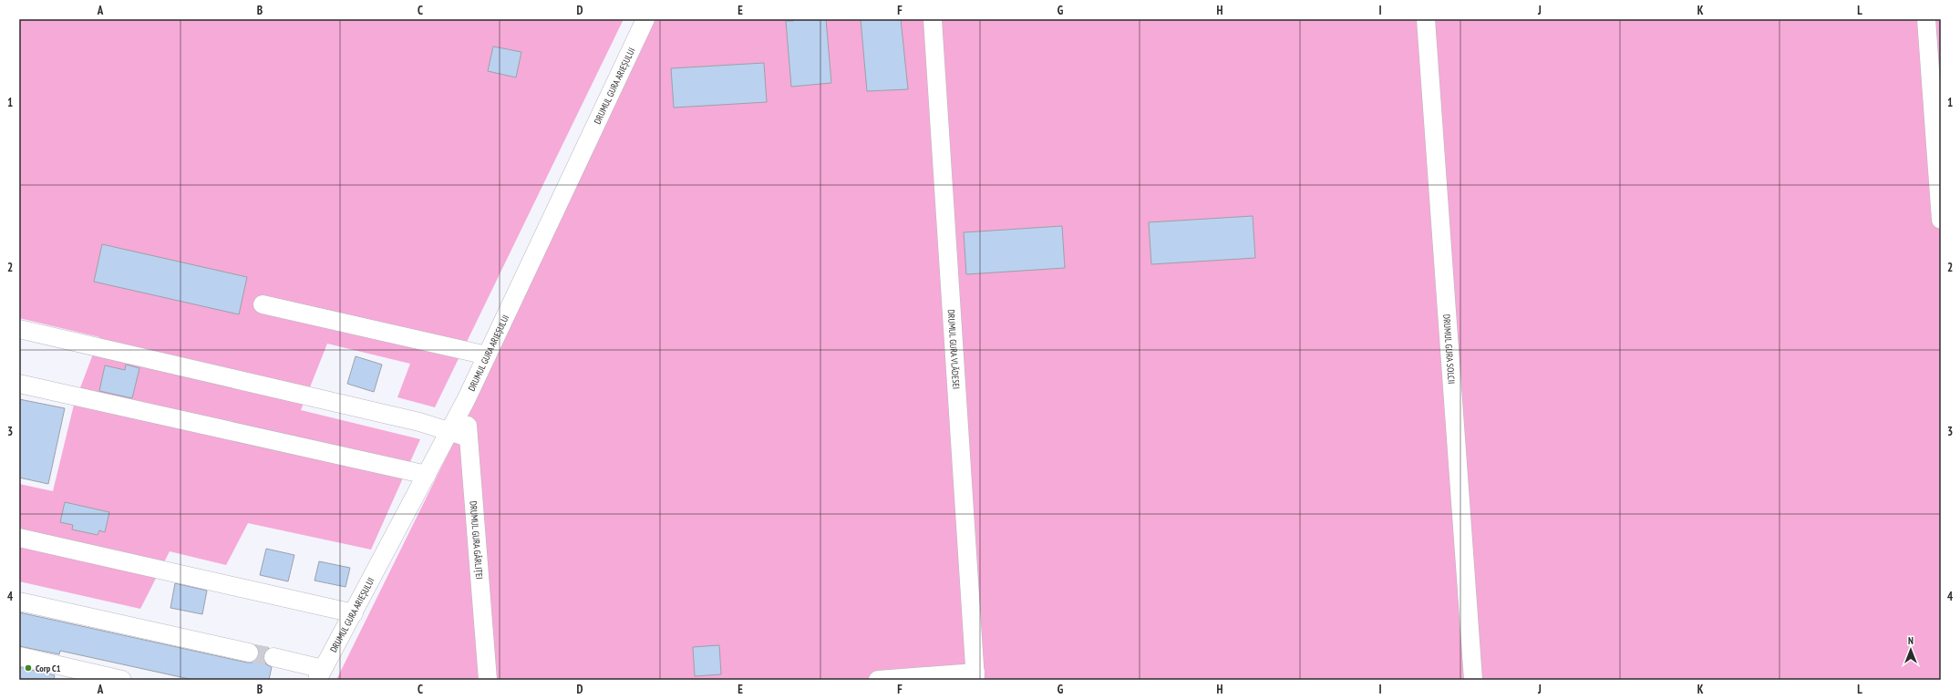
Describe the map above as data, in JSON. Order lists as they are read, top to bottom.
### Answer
{
  "streets": {
    "street": [
      "DRUMUL GURA ARIEȘULUI",
      "DRUMUL GURA VLĂDESEI",
      "DRUMUL GURA SOLCII",
      "DRUMUL GURA GÂRLIȚEI"
    ]
  },
  "crossings": [
    ["DRUMUL GURA ARIEȘULUI", "DRUMUL GURA GÂRLIȚEI"]
  ],
  "places": ["Corp C1"],
  "north": "top",
  "grid": {
    "columns": [
      "A",
      "B",
      "C",
      "D",
      "E",
      "F",
      "G",
      "H",
      "I",
      "J",
      "K",
      "L"
    ],
    "rows": [
      "1",
      "2",
      "3",
      "4"
    ]
  }
}
